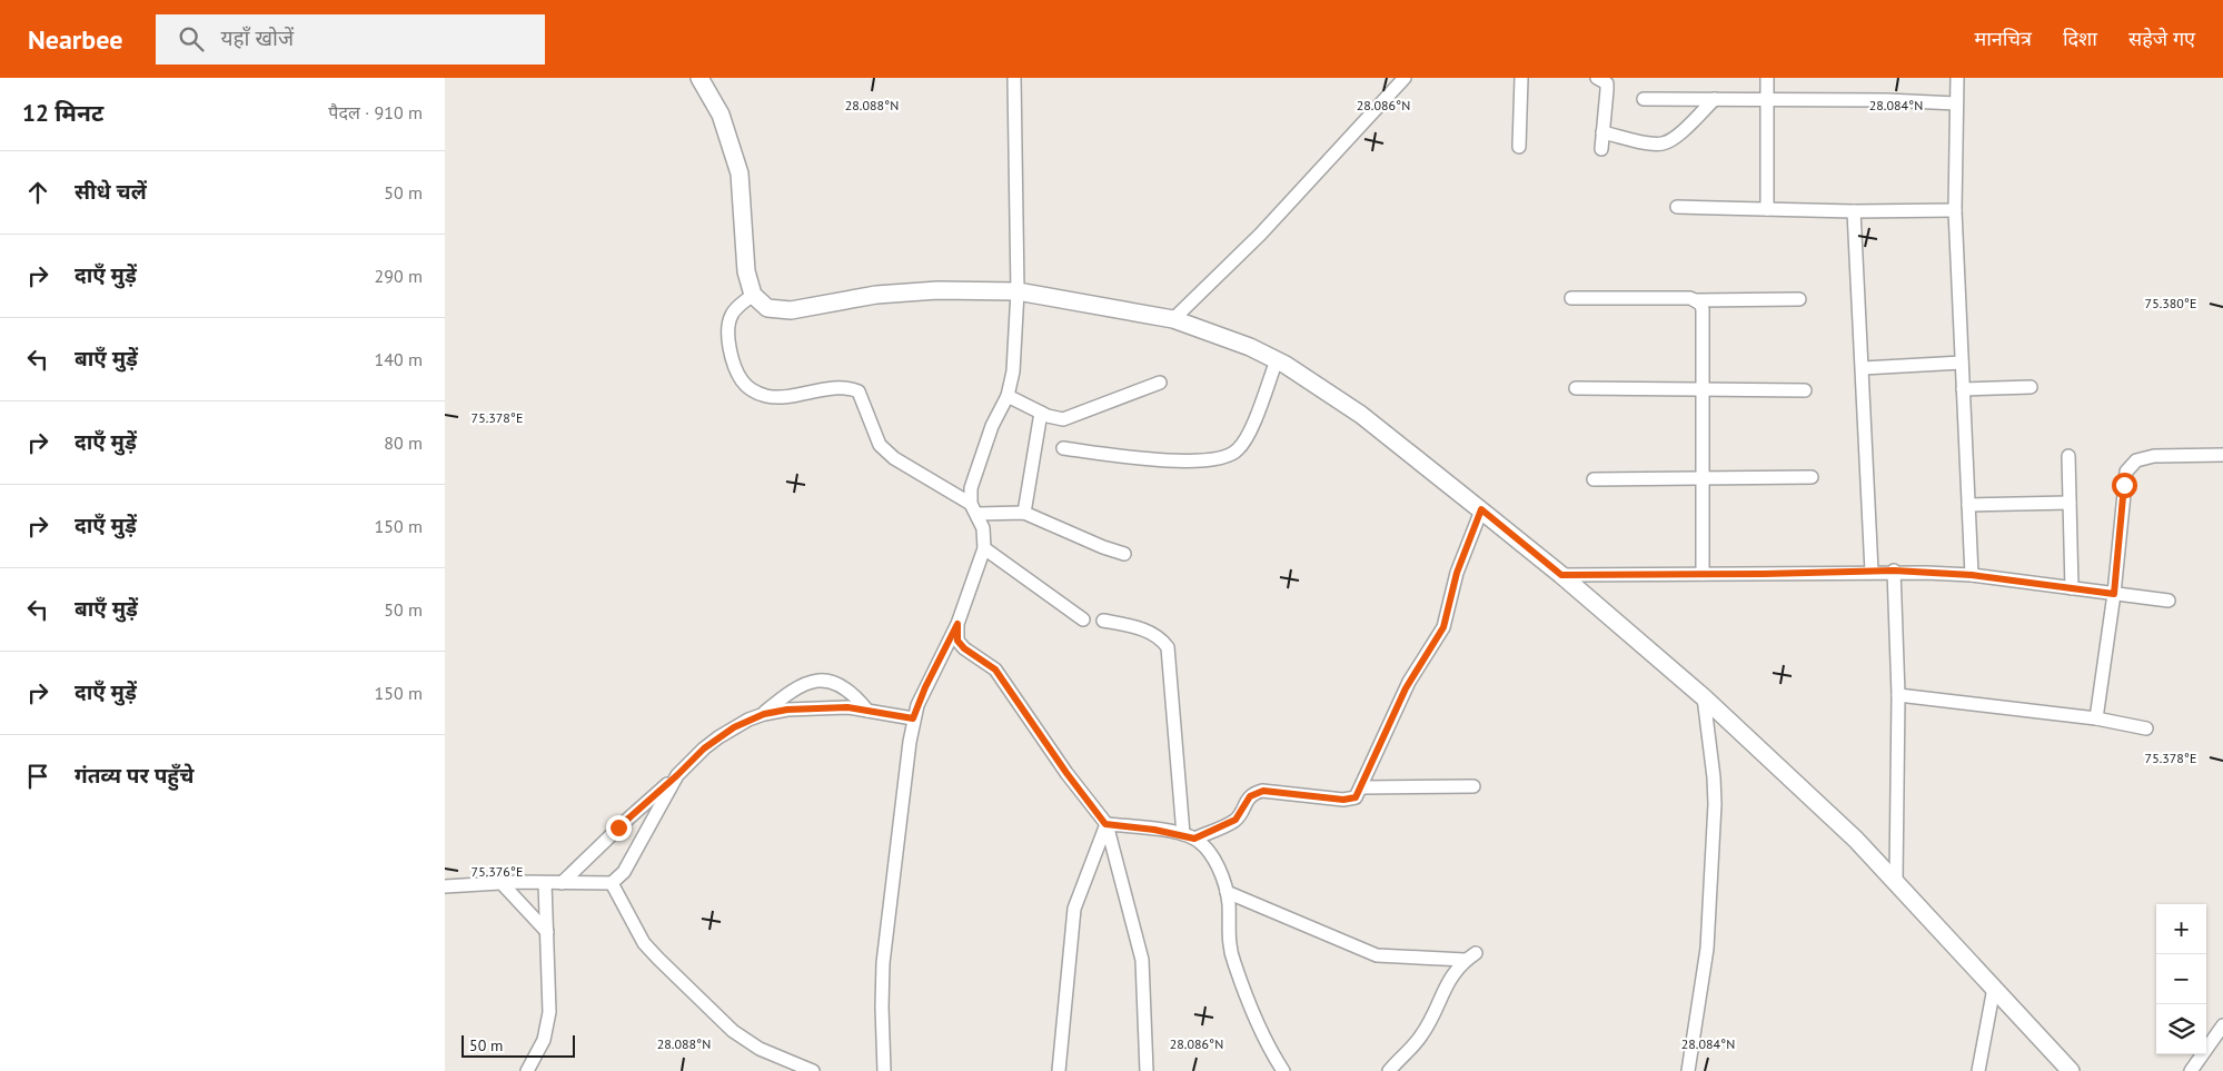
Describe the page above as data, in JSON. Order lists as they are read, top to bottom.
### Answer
{
  "scale_bar": "50 m",
  "page": {
    "header": "Nearbee",
    "search": "यहाँ खोजें",
    "nav": ["मानचित्र", "दिशा", "सहेजे गए"],
    "heading": ["12 मिनट", "पैदल · 910 m"],
    "list": [
      ["सीधे चलें", "50 m"],
      ["दाएँ मुड़ें", "290 m"],
      ["बाएँ मुड़ें", "140 m"],
      ["दाएँ मुड़ें", "80 m"],
      ["दाएँ मुड़ें", "150 m"],
      ["बाएँ मुड़ें", "50 m"],
      ["दाएँ मुड़ें", "150 m"],
      "गंतव्य पर पहुँचे"
    ],
    "map_buttons": ["+", "−"],
    "scale": "50 m"
  },
  "coordinates": [
    "28.088°N",
    "28.086°N",
    "28.084°N",
    "75.380°E",
    "75.378°E",
    "75.376°E"
  ]
}
